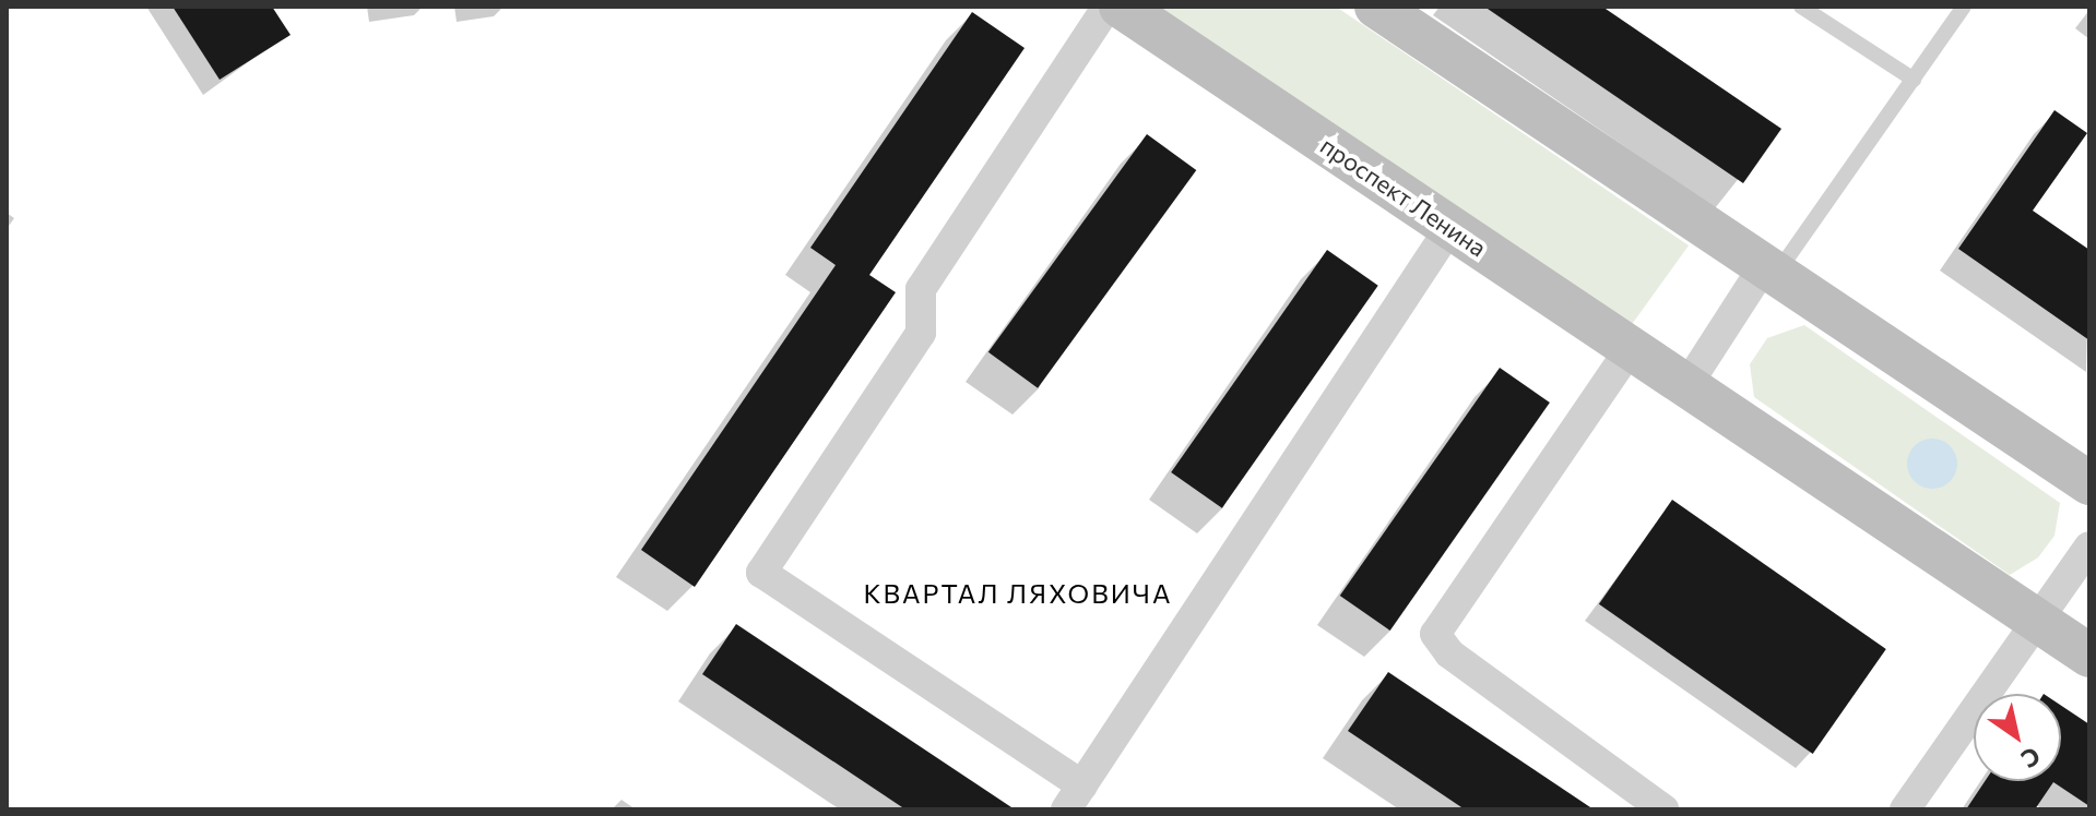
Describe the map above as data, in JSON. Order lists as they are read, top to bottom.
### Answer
{
  "streets": {
    "street": ["проспект Ленина"]
  },
  "districts": ["КВАРТАЛ ЛЯХОВИЧА"],
  "north": "bottom right"
}
